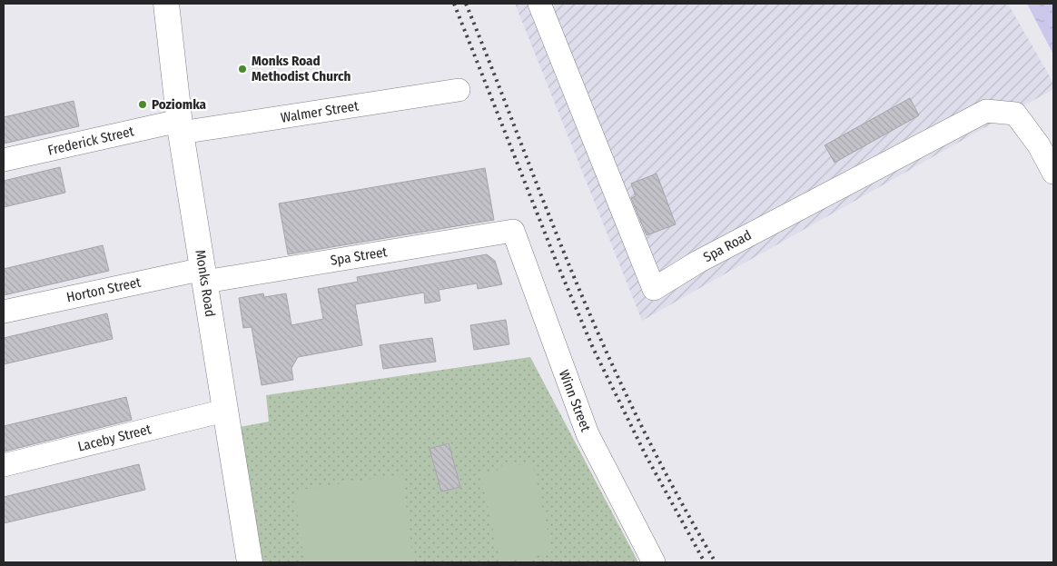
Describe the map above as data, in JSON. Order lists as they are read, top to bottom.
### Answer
{
  "streets": {
    "main road": ["Monks Road"],
    "street": [
      "Walmer Street",
      "Frederick Street",
      "Spa Road",
      "Spa Street",
      "Horton Street",
      "Winn Street",
      "Laceby Street"
    ]
  },
  "crossings": [
    ["Walmer Street", "Frederick Street"],
    ["Walmer Street", "Monks Road"],
    ["Frederick Street", "Monks Road"],
    ["Spa Street", "Monks Road"],
    ["Spa Street", "Horton Street"],
    ["Spa Street", "Winn Street"],
    ["Monks Road", "Horton Street"],
    ["Monks Road", "Laceby Street"]
  ],
  "places": ["Monks Road Methodist Church", "Poziomka"]
}
